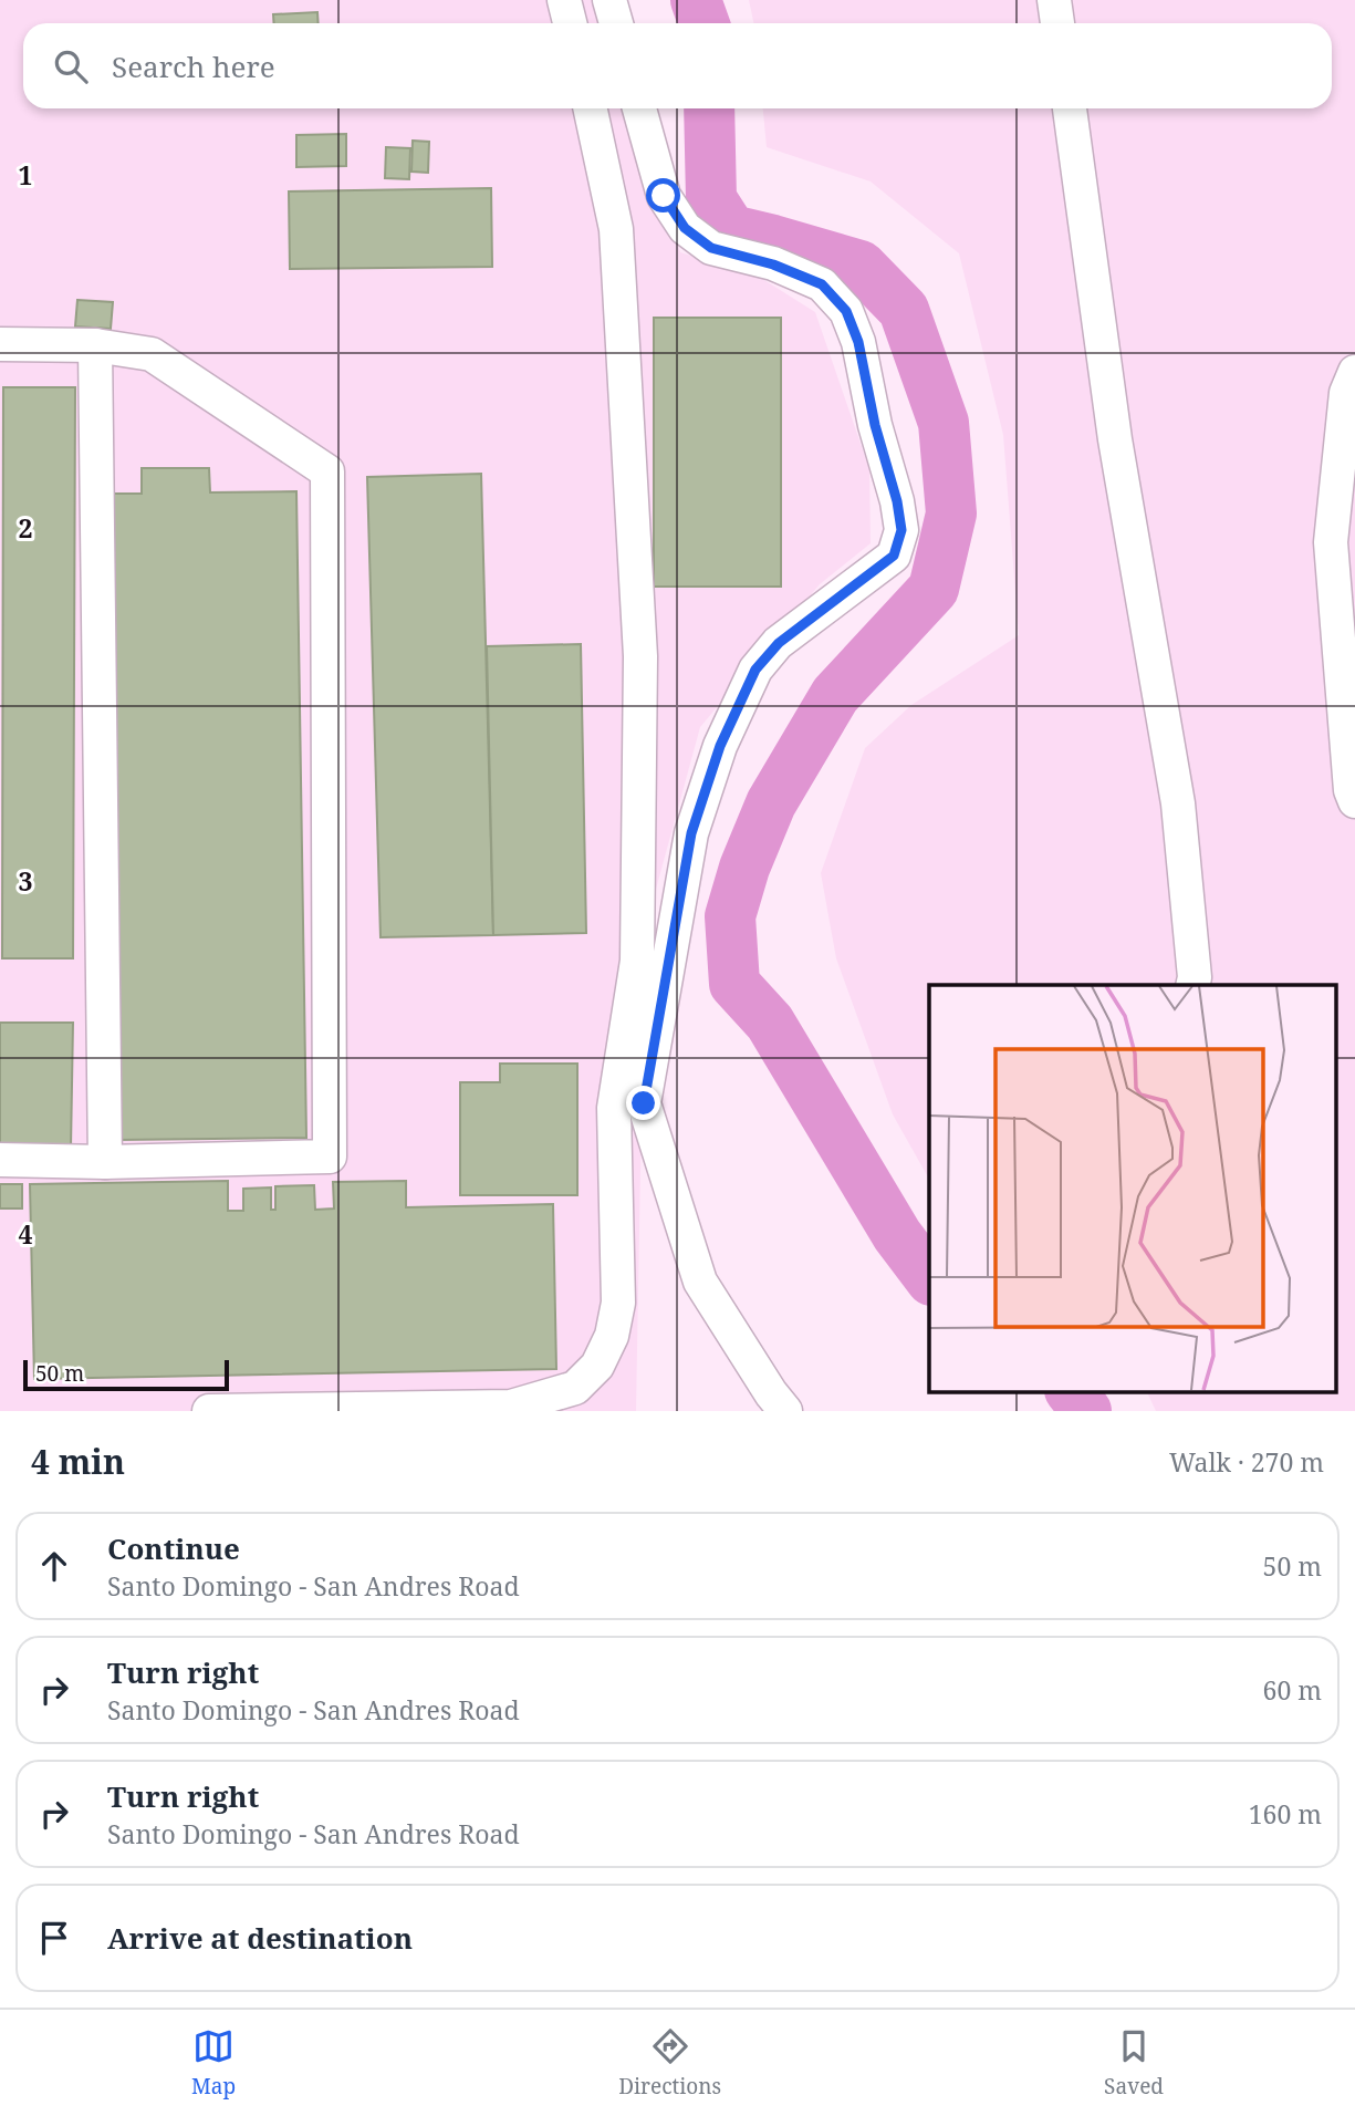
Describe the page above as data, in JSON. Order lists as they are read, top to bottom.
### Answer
{
  "scale_bar": "50 m",
  "page": {
    "search": "Search here",
    "scale": "50 m",
    "heading": ["4 min", "Walk · 270 m"],
    "list": [
      ["Continue", "Santo Domingo - San Andres Road", "50 m"],
      ["Turn right", "Santo Domingo - San Andres Road", "60 m"],
      ["Turn right", "Santo Domingo - San Andres Road", "160 m"],
      "Arrive at destination"
    ],
    "nav": ["Map", "Directions", "Saved"]
  },
  "grid": {
    "rows": [
      "1",
      "2",
      "3",
      "4"
    ]
  }
}
